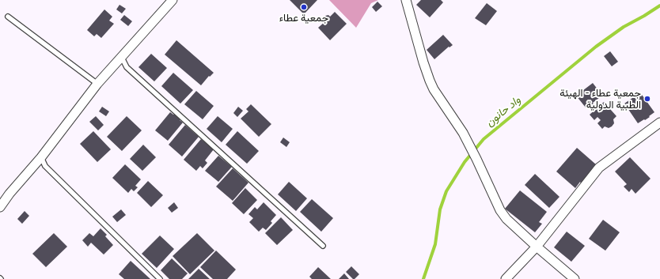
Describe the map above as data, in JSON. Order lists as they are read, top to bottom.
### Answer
{
  "water": ["واد حانون"],
  "places": ["جمعية عطاء", "جمعية عطاء - الهيئة الطبية الدولية"]
}
